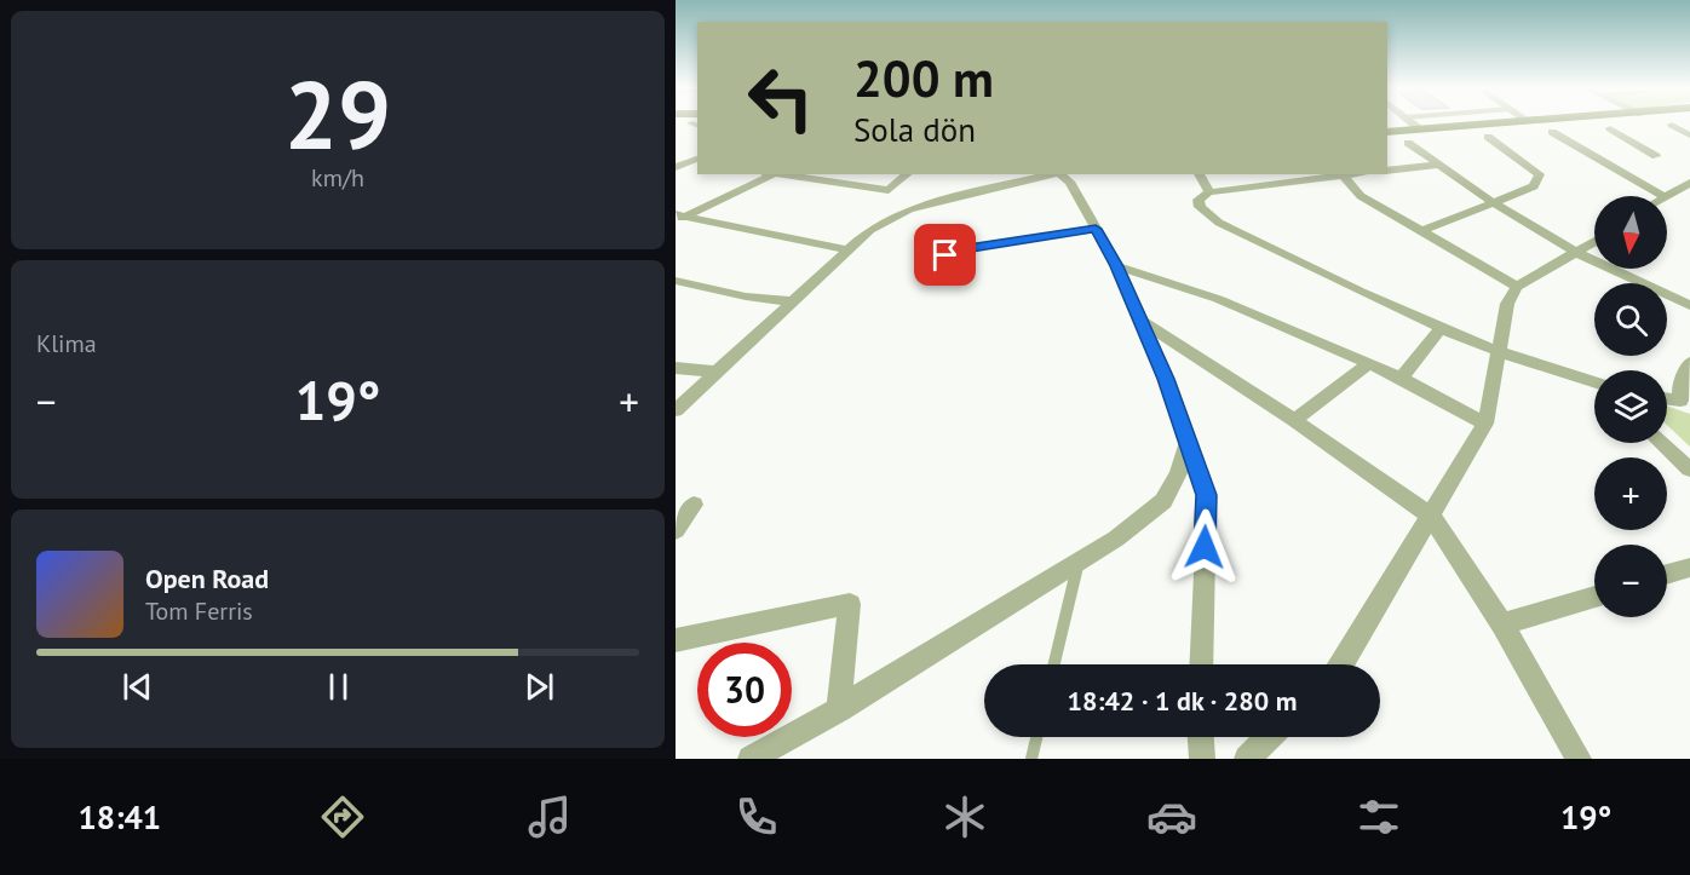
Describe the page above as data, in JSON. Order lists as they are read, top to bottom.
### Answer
{
  "north": "bottom",
  "page": {
    "tile": [
      ["29", "km/h"],
      "Klima"
    ],
    "turn": ["200 m", "Sola dön"],
    "map_buttons": ["+", "−"],
    "heat": ["−", "19°", "+"],
    "song": ["Open Road", "Tom Ferris"],
    "limit": "30",
    "trip": "18:42 · 1 dk · 280 m",
    "tabs": ["18:41", "19°"]
  }
}
